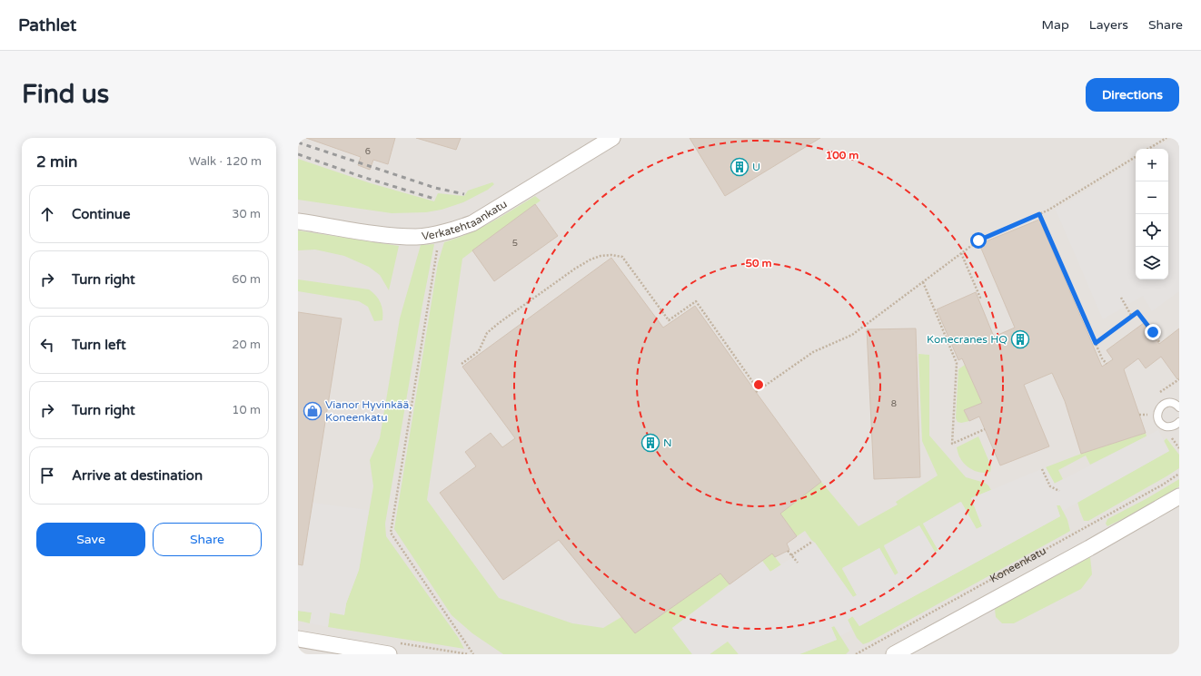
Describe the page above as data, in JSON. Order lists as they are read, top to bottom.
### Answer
{
  "streets": {
    "street": ["Verkatehtaankatu", "Koneenkatu"]
  },
  "places": {
    "building": ["U", "Konecranes HQ", "N"],
    "shop": ["Vianor Hyvinkää, Koneenkatu"]
  },
  "house_numbers": ["6", "5", "8"],
  "page": {
    "header": "Pathlet",
    "nav": ["Map", "Layers", "Share"],
    "buttons": [
      "Directions",
      ["Save", "Share"]
    ],
    "title": "Find us",
    "heading": ["2 min", "Walk · 120 m"],
    "map_buttons": ["+", "−"],
    "list": [
      ["Continue", "30 m"],
      ["Turn right", "60 m"],
      ["Turn left", "20 m"],
      ["Turn right", "10 m"],
      "Arrive at destination"
    ]
  },
  "rings": ["100 m", "50 m"]
}
